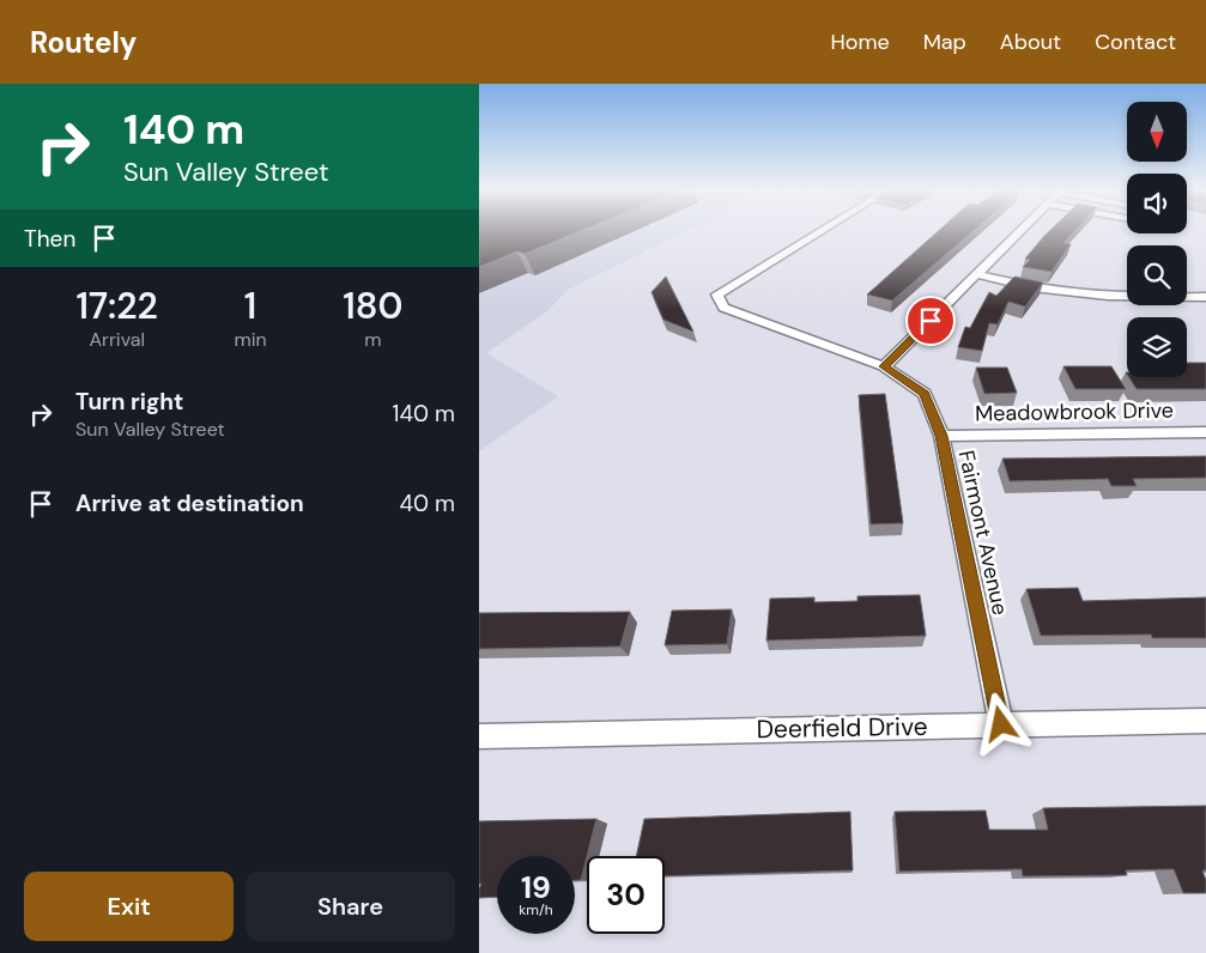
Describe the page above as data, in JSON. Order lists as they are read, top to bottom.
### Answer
{
  "streets": {
    "street": ["Meadowbrook Drive", "Fairmont Avenue", "Deerfield Drive"]
  },
  "crossings": [
    ["Meadowbrook Drive", "Fairmont Avenue"],
    ["Fairmont Avenue", "Deerfield Drive"]
  ],
  "north": "bottom",
  "page": {
    "header": "Routely",
    "nav": [
      "Home",
      "Map",
      "About",
      "Contact"
    ],
    "turn": ["140 m", "Sun Valley Street"],
    "then": "Then",
    "eta": [
      "17:22",
      "Arrival",
      "1",
      "min",
      "180",
      "m"
    ],
    "list": [
      {
        "name": "Turn right",
        "note": "Sun Valley Street",
        "value": "140 m"
      },
      {
        "name": "Arrive at destination",
        "value": "40 m"
      }
    ],
    "speed": "19 km/h",
    "limit": "30",
    "buttons": ["Exit", "Share"]
  }
}
